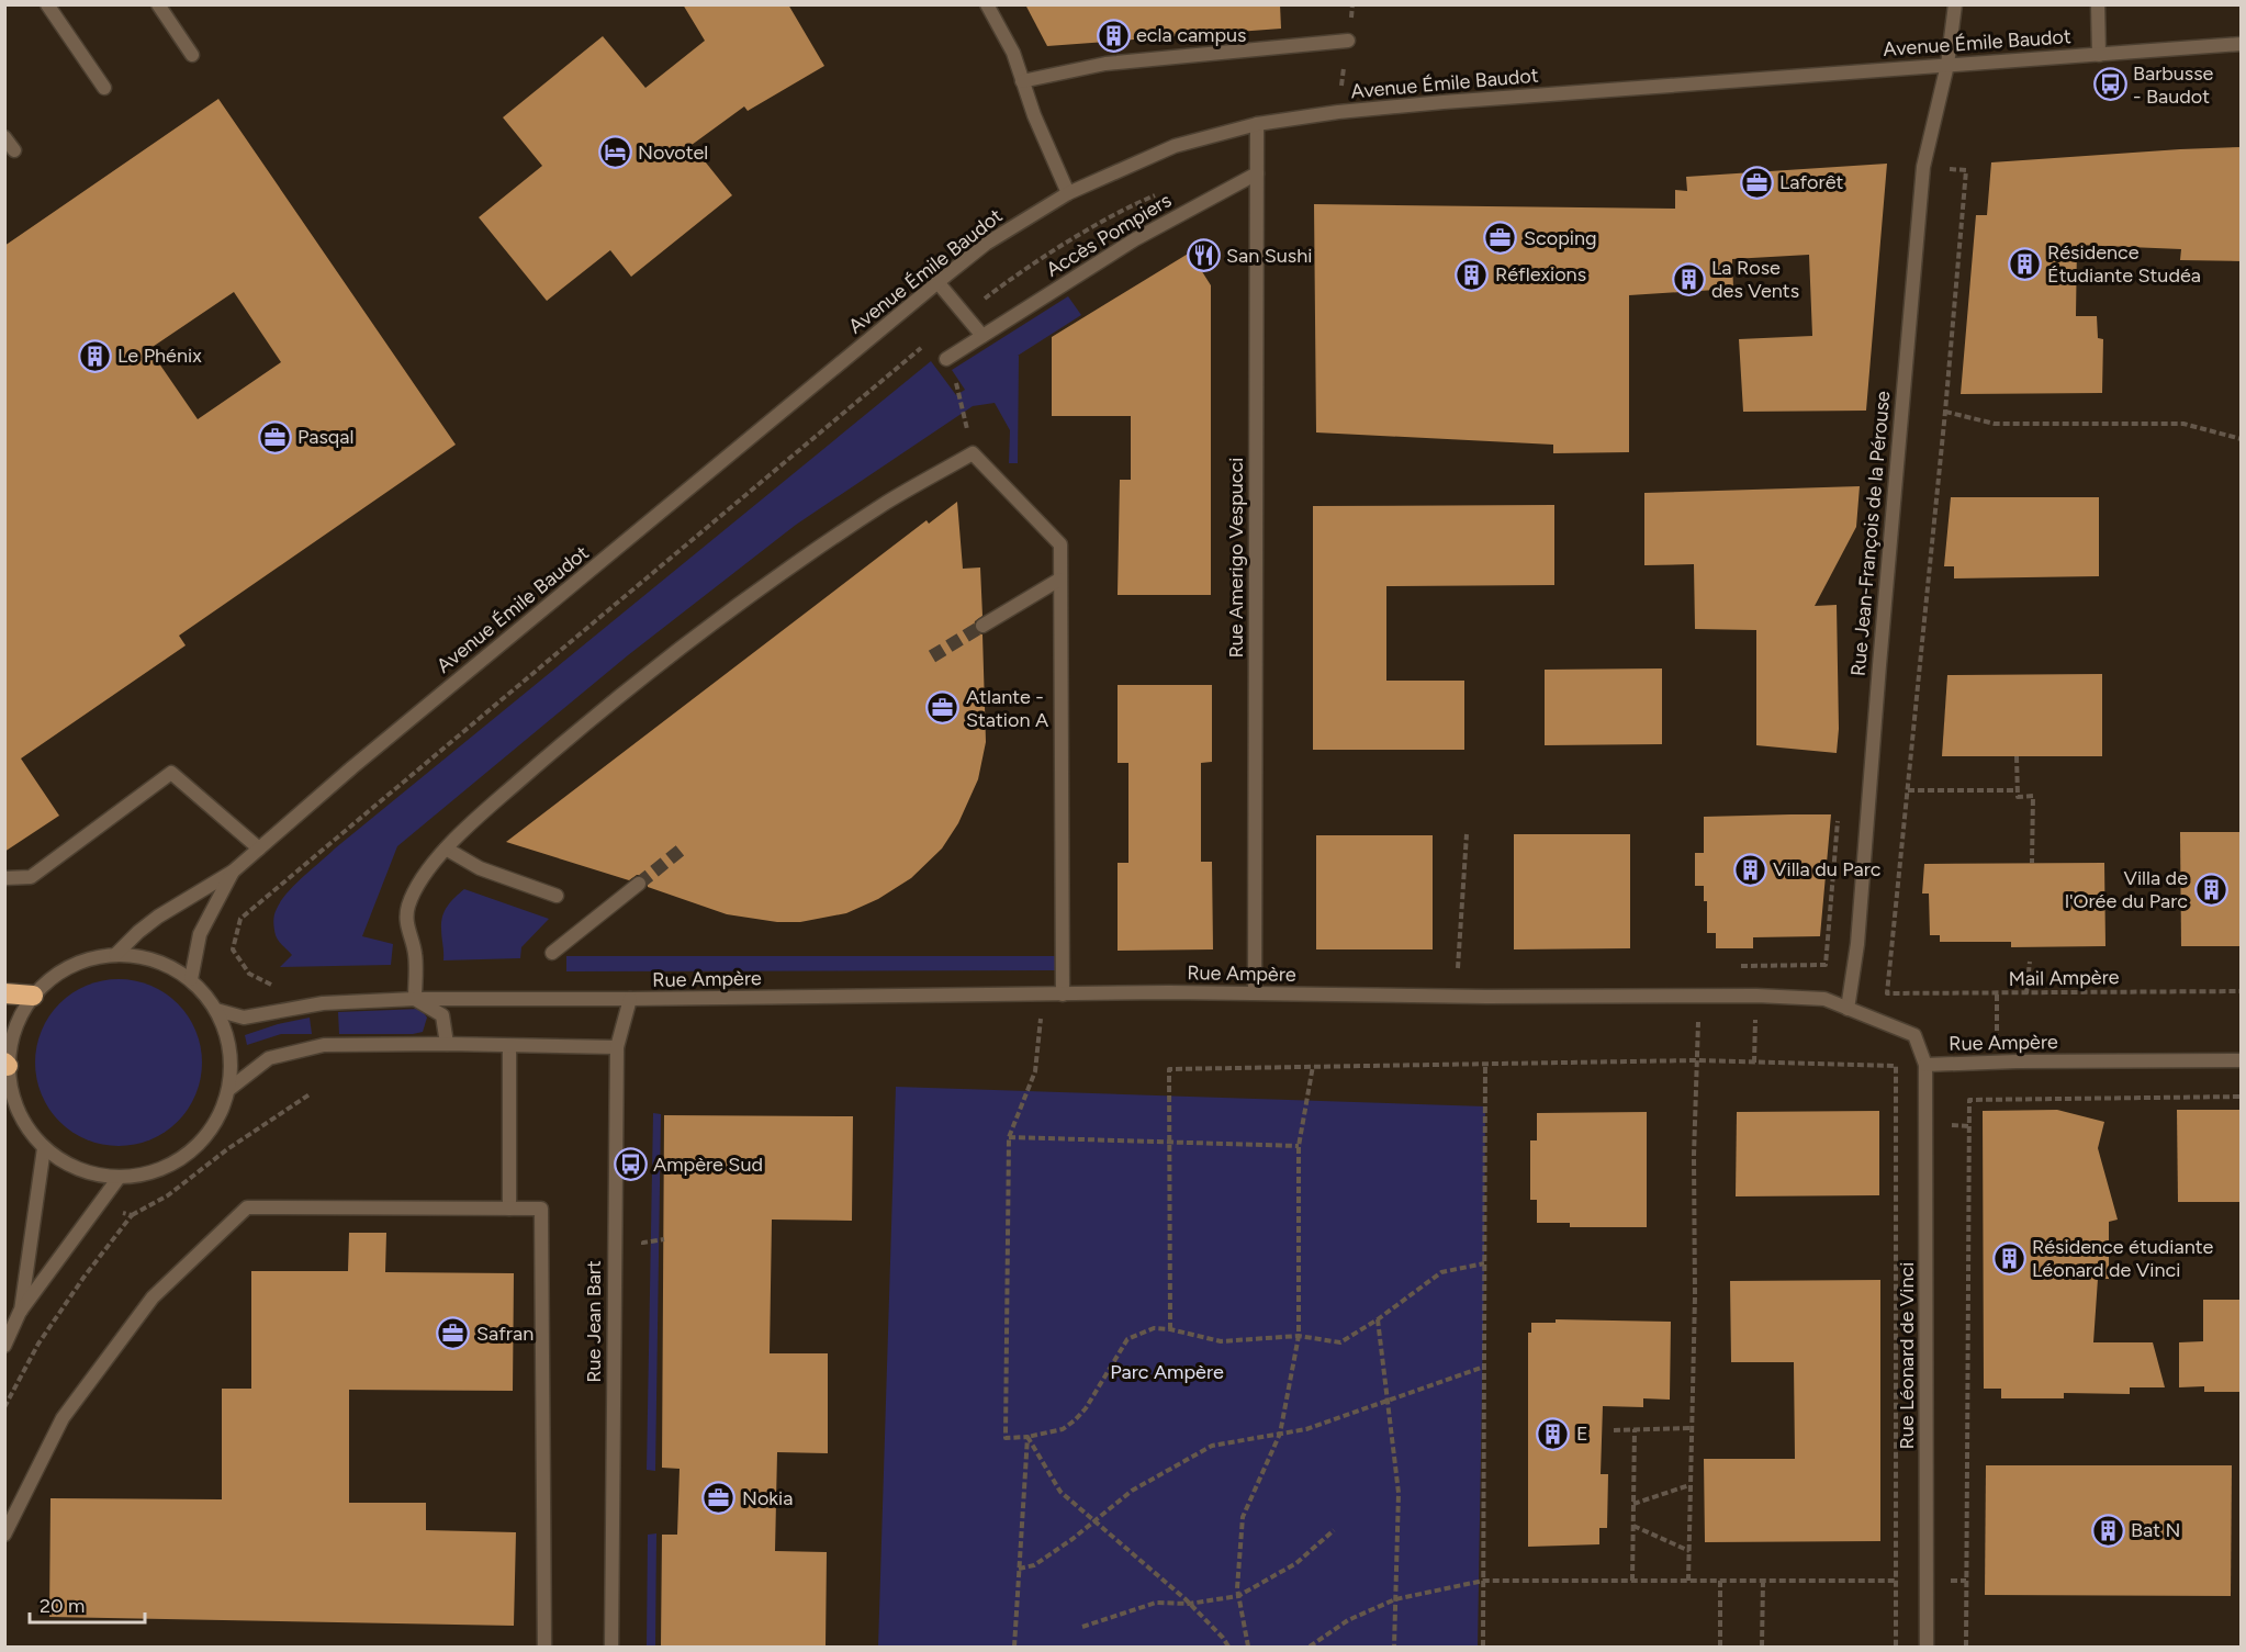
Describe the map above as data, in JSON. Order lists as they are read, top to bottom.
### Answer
{
  "streets": {
    "street": [
      "Avenue Émile Baudot",
      "Accès Pompiers",
      "Rue Jean-François de la Pérouse",
      "Rue Amerigo Vespucci",
      "Rue Ampère",
      "Rue Jean Bart",
      "Rue Léonard de Vinci"
    ],
    "path": ["Mail Ampère"]
  },
  "crossings": [
    ["Avenue Émile Baudot", "Rue Jean-François de la Pérouse"],
    ["Avenue Émile Baudot", "Rue Amerigo Vespucci"],
    ["Avenue Émile Baudot", "Rue Ampère"],
    ["Accès Pompiers", "Rue Amerigo Vespucci"],
    ["Rue Jean-François de la Pérouse", "Rue Ampère"],
    ["Rue Amerigo Vespucci", "Rue Ampère"],
    ["Rue Ampère", "Rue Jean Bart"],
    ["Rue Ampère", "Rue Léonard de Vinci"]
  ],
  "parks": ["Parc Ampère"],
  "places": {
    "building": [
      "ecla campus",
      "Résidence Étudiante Studéa",
      "Réflexions",
      "La Rose des Vents",
      "Le Phénix",
      "Villa du Parc",
      "Villa de l'Orée du Parc",
      "Résidence étudiante Léonard de Vinci",
      "E",
      "Bat N"
    ],
    "bus stop": ["Barbusse - Baudot", "Ampère Sud"],
    "hotel": ["Novotel"],
    "office": [
      "Laforêt",
      "Scoping",
      "Pasqal",
      "Atlante - Station A",
      "Safran",
      "Nokia"
    ],
    "restaurant": ["San Sushi"]
  },
  "scale_bar": "20 m"
}
